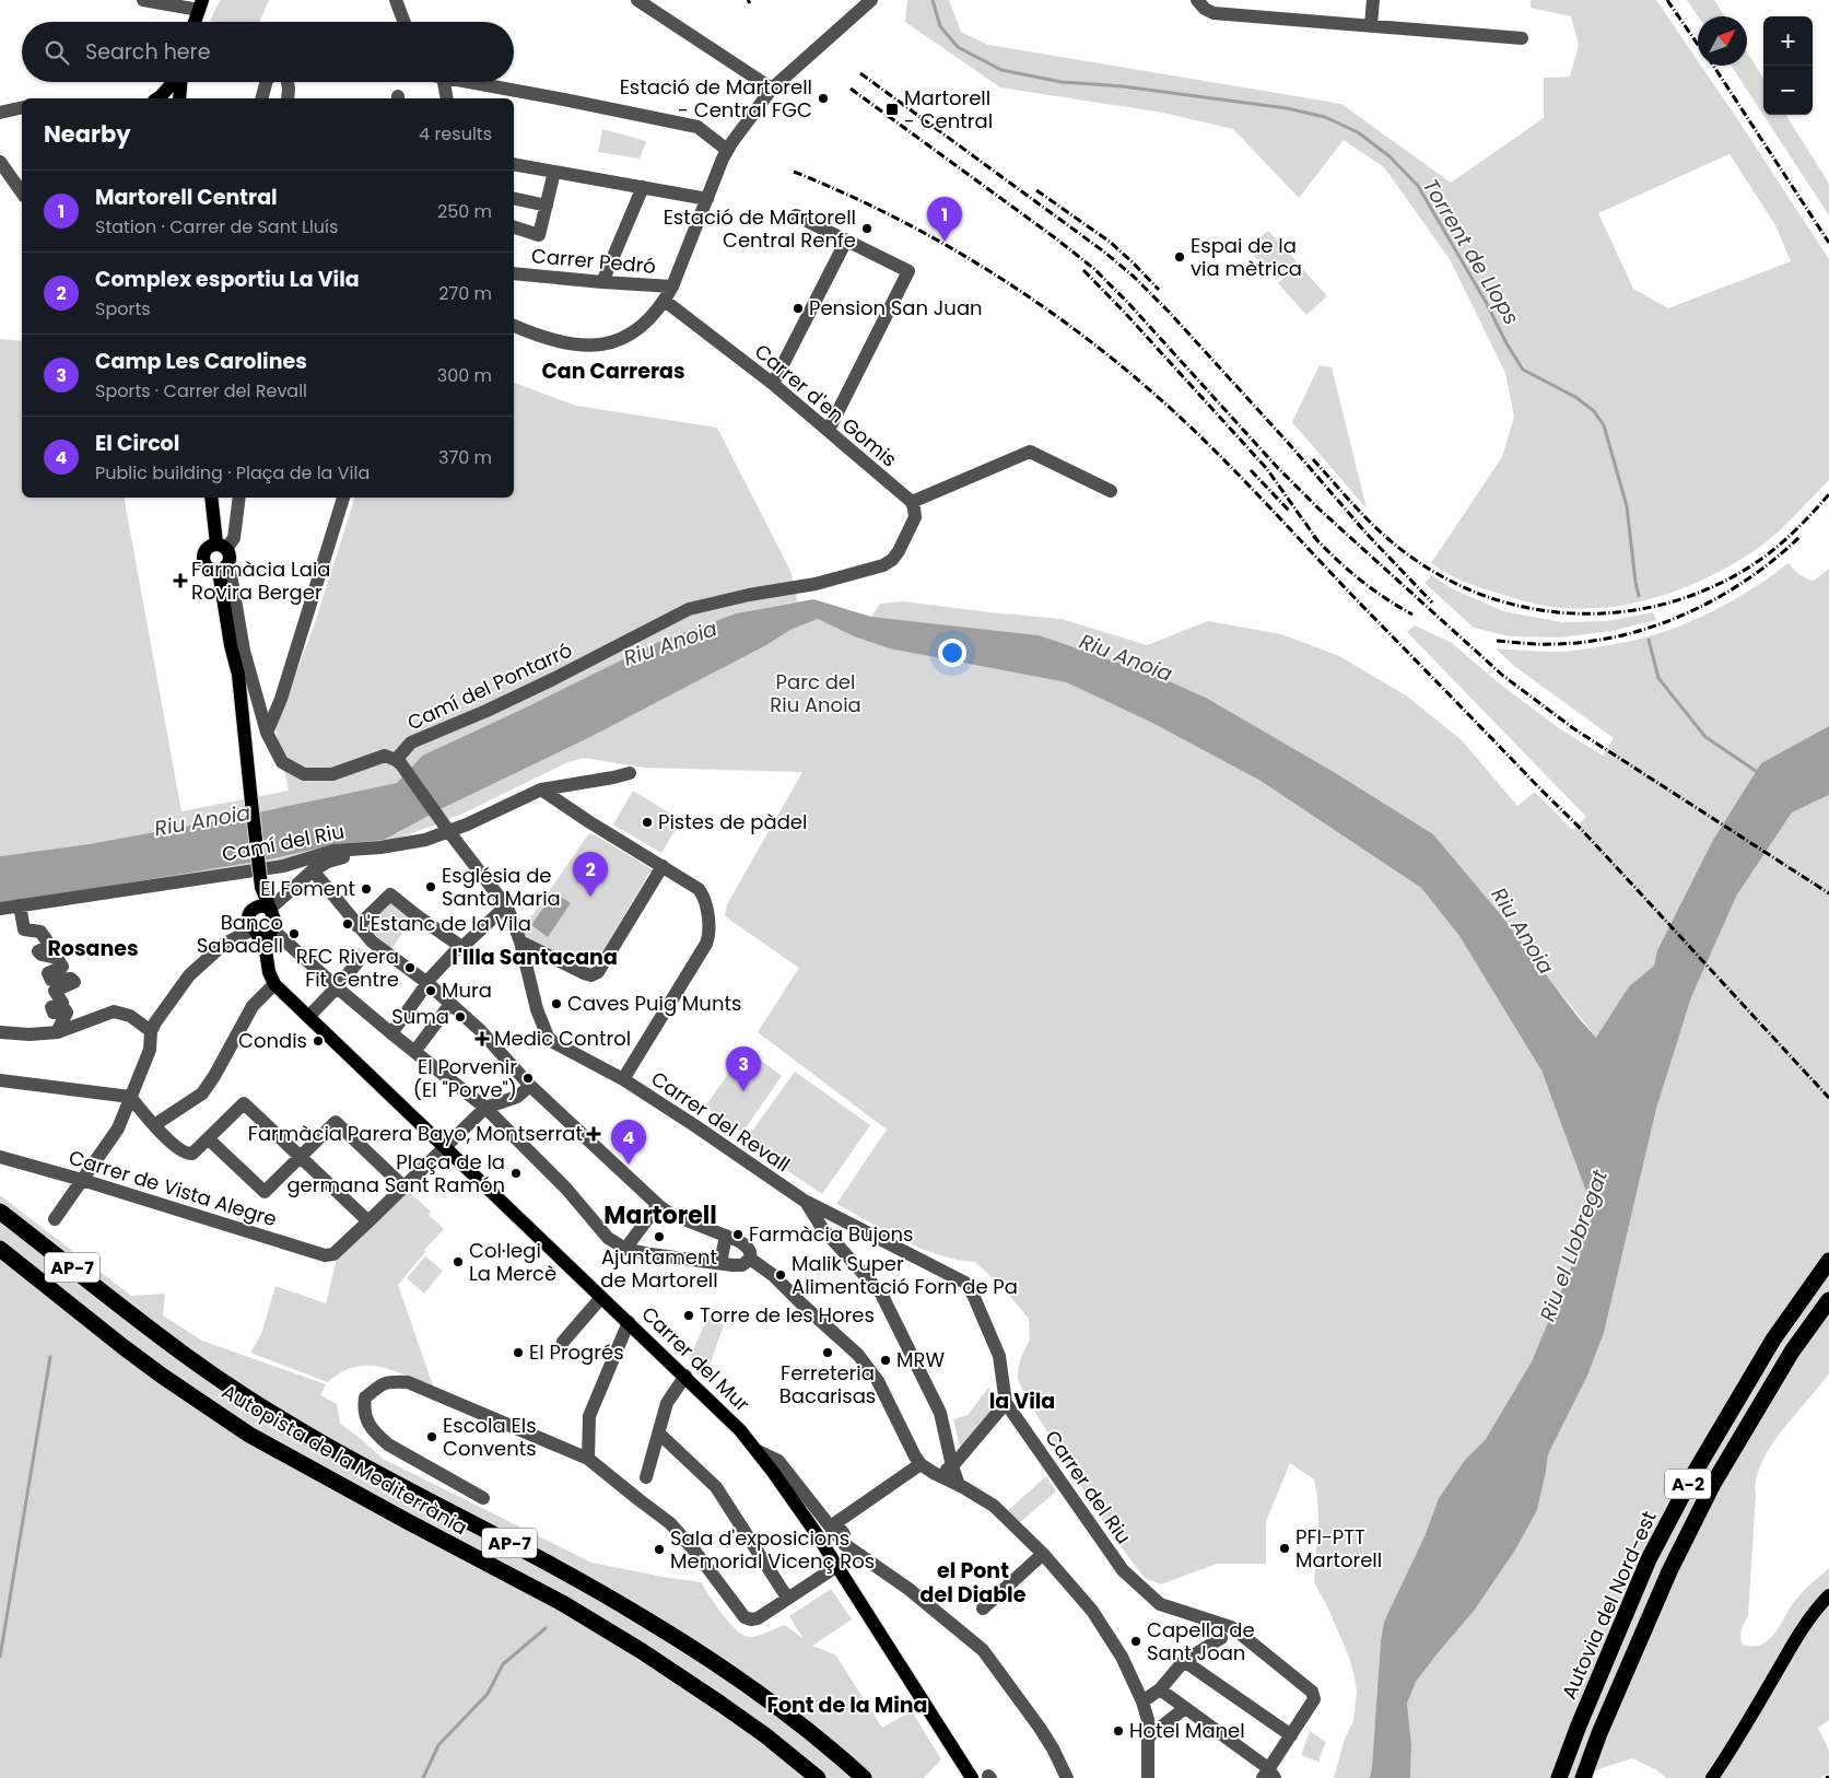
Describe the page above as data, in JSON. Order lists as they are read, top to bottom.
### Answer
{
  "streets": {
    "highway": [
      "AP-7",
      "Autopista de la Mediterrània",
      "A-2",
      "Autovia del Nord-est"
    ],
    "main road": ["Carrer del Mur"],
    "street": [
      "Carrer Pedró",
      "Carrer d'en Gomis",
      "Camí del Pontarró",
      "Camí del Riu",
      "Carrer del Revall",
      "Carrer de Vista Alegre",
      "Carrer del Riu"
    ]
  },
  "crossings": [
    ["Carrer d'en Gomis", "Camí del Pontarró"],
    ["Camí del Pontarró", "Carrer del Revall"],
    ["Camí del Riu", "Carrer del Revall"],
    ["Carrer del Revall", "Carrer del Riu"]
  ],
  "districts": [
    "Can Carreras",
    "Rosanes",
    "l'Illa Santacana",
    "Martorell",
    "la Vila",
    "el Pont del Diable",
    "Font de la Mina"
  ],
  "water": ["Torrent de Llops", "Riu Anoia", "Riu el Llobregat"],
  "parks": ["Parc del Riu Anoia"],
  "places": {
    "other": [
      "Estació de Martorell - Central FGC",
      "Estació de Martorell Central Renfe",
      "Espai de la via mètrica",
      "Pension San Juan",
      "Pistes de pàdel",
      "Església de Santa Maria",
      "El Foment",
      "L'Estanc de la Vila",
      "Banco Sabadell",
      "RFC Rivera Fit Centre",
      "Mura",
      "Caves Puig Munts",
      "Suma",
      "Condis",
      "El Porvenir (El \"Porve\")",
      "Plaça de la germana Sant Ramón",
      "Farmàcia Bujons",
      "Ajuntament de Martorell",
      "Col·legi La Mercè",
      "Malik Super Alimentació Forn de Pa",
      "Torre de les Hores",
      "El Progrés",
      "Ferreteria Bacarisas",
      "MRW",
      "Escola Els Convents",
      "PFI-PTT Martorell",
      "Sala d'exposicions Memorial Vicenç Ros",
      "Capella de Sant Joan",
      "Hotel Manel"
    ],
    "transit": ["Martorell - Central"],
    "health": ["Farmàcia Laia Rovira Berger", "Medic Control", "Farmàcia Parera Bayo, Montserrat"]
  },
  "north": "top right",
  "page": {
    "map_buttons": ["+", "−"],
    "search": "Search here",
    "heading": ["Nearby", "4 results"],
    "list": [
      {
        "mark": "1",
        "name": "Martorell Central",
        "note": "Station · Carrer de Sant Lluís",
        "value": "250 m"
      },
      {
        "mark": "2",
        "name": "Complex esportiu La Vila",
        "note": "Sports",
        "value": "270 m"
      },
      {
        "mark": "3",
        "name": "Camp Les Carolines",
        "note": "Sports · Carrer del Revall",
        "value": "300 m"
      },
      {
        "mark": "4",
        "name": "El Circol",
        "note": "Public building · Plaça de la Vila",
        "value": "370 m"
      }
    ],
    "pins": [
      "1",
      "2",
      "3",
      "4"
    ]
  }
}
